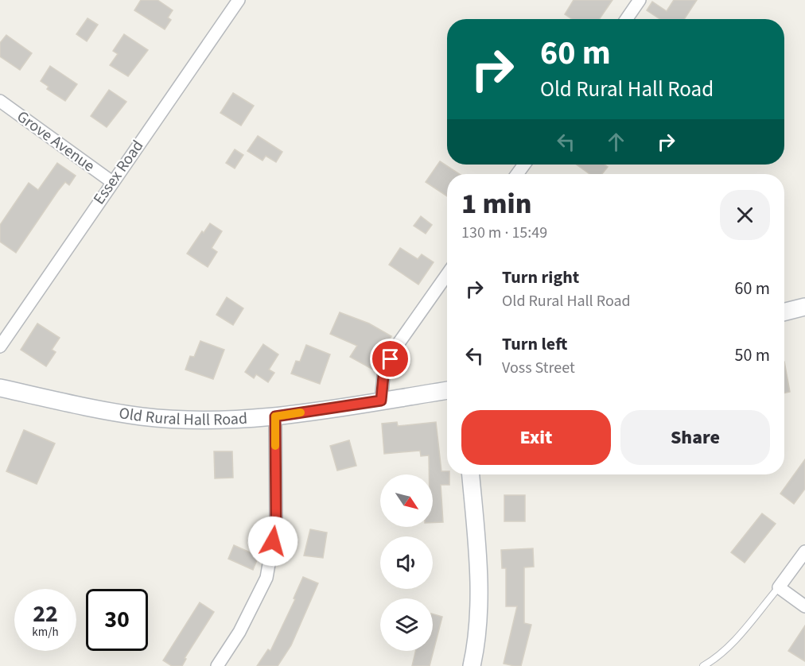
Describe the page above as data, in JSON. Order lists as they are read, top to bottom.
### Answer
{
  "streets": {
    "main road": ["Old Rural Hall Road"],
    "street": ["Grove Avenue", "Essex Road"]
  },
  "crossings": [
    ["Grove Avenue", "Essex Road"]
  ],
  "north": "bottom right",
  "page": {
    "turn": ["60 m", "Old Rural Hall Road"],
    "heading": ["1 min", "130 m · 15:49"],
    "list": [
      {
        "name": "Turn right",
        "note": "Old Rural Hall Road",
        "value": "60 m"
      },
      {
        "name": "Turn left",
        "note": "Voss Street",
        "value": "50 m"
      }
    ],
    "buttons": ["Exit", "Share"],
    "speed": "22 km/h",
    "limit": "30"
  }
}
